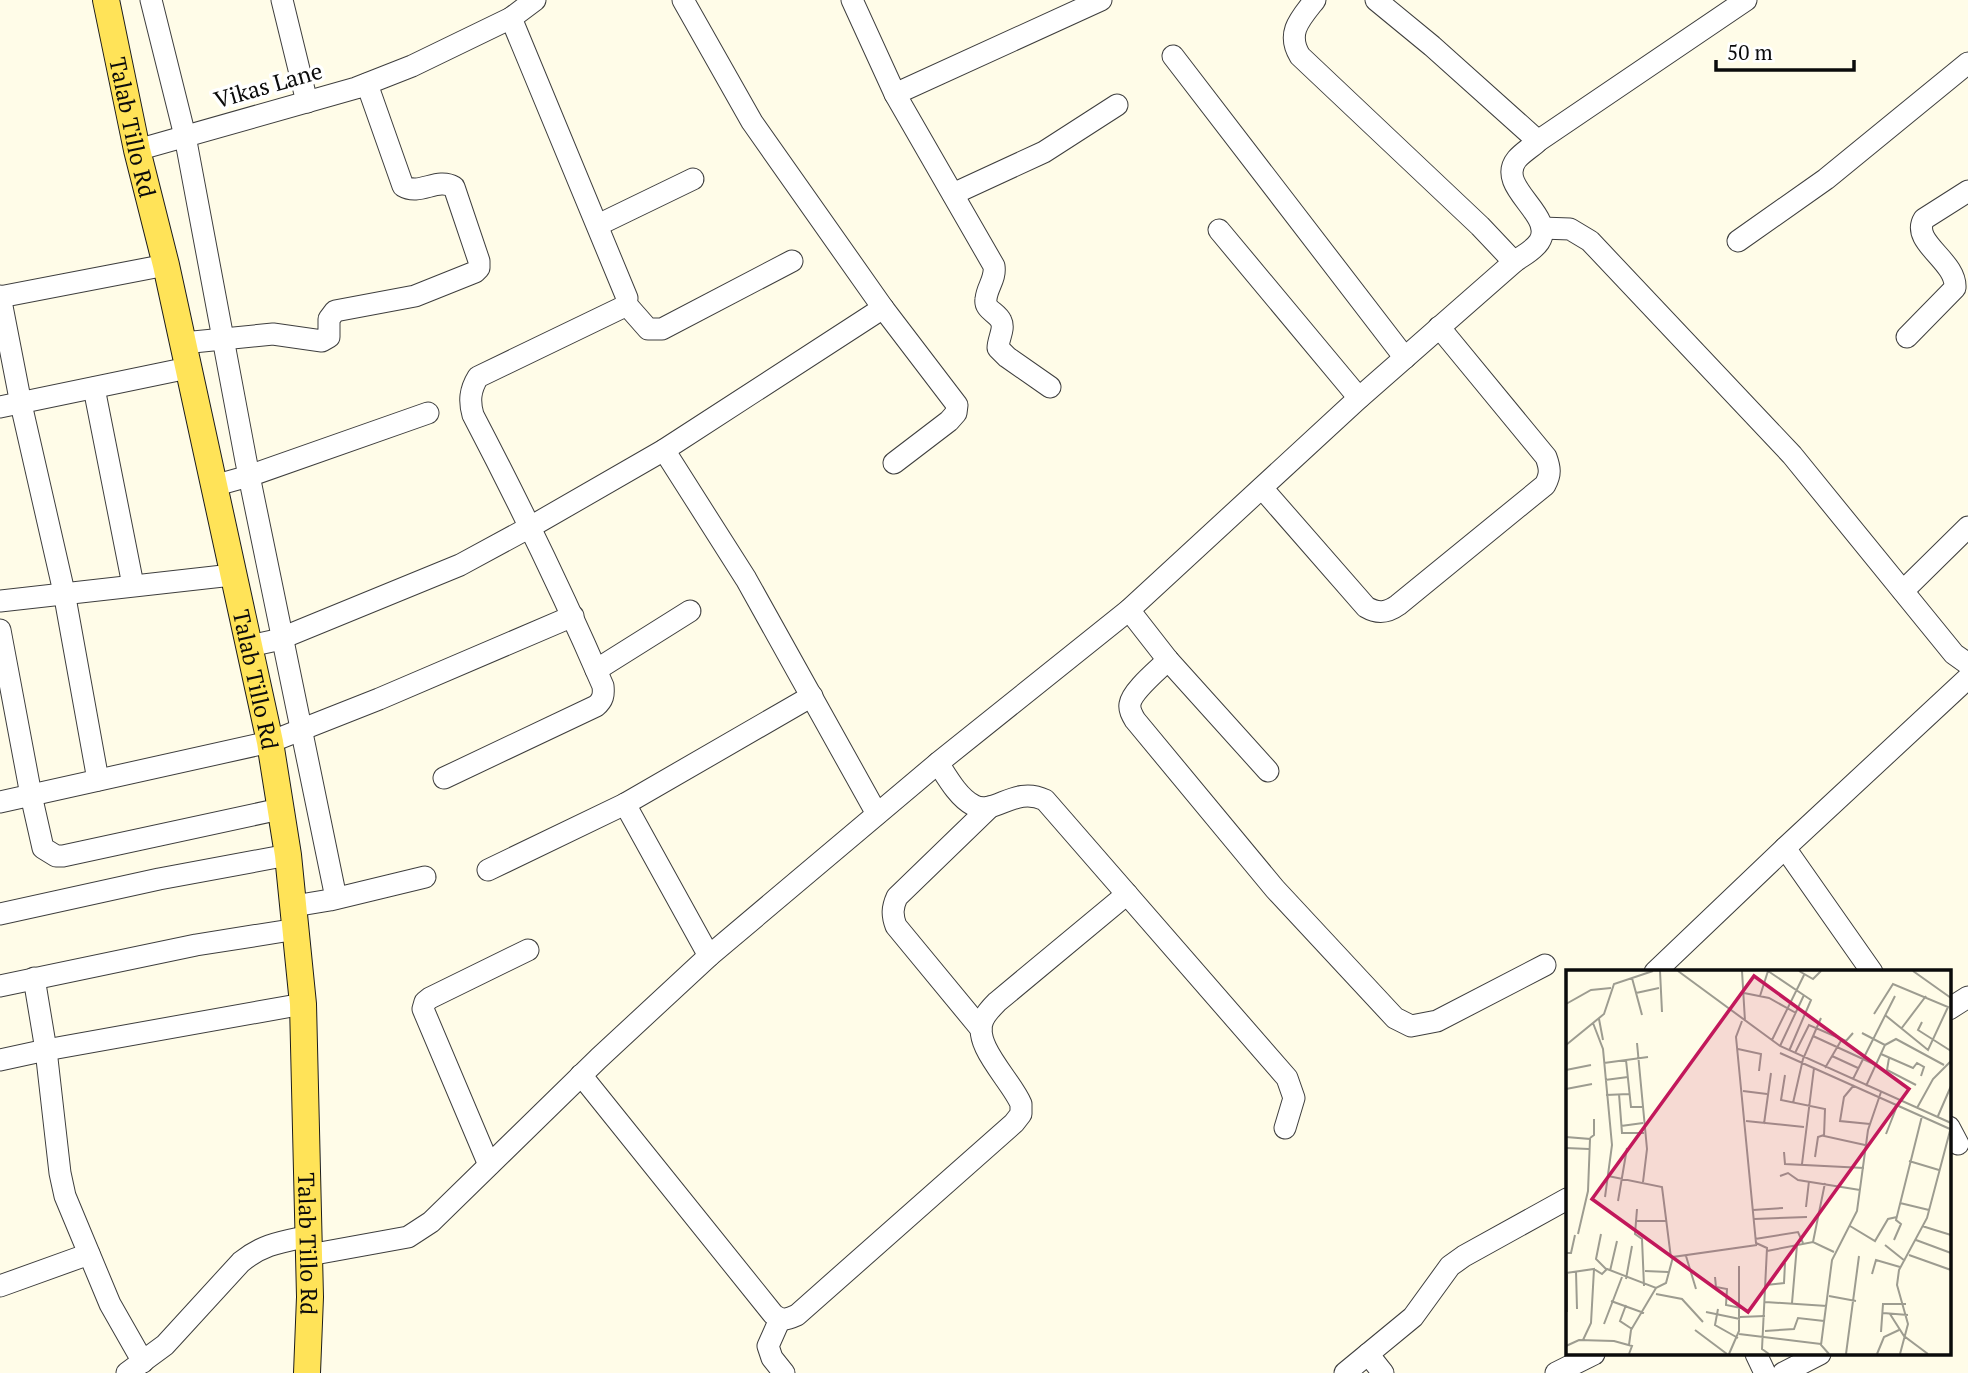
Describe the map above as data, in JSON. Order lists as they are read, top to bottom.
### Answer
{
  "streets": {
    "main road": ["Talab Tillo Rd"],
    "street": ["Vikas Lane"]
  },
  "crossings": [
    ["Vikas Lane", "Talab Tillo Rd"]
  ],
  "scale_bar": "50 m"
}
